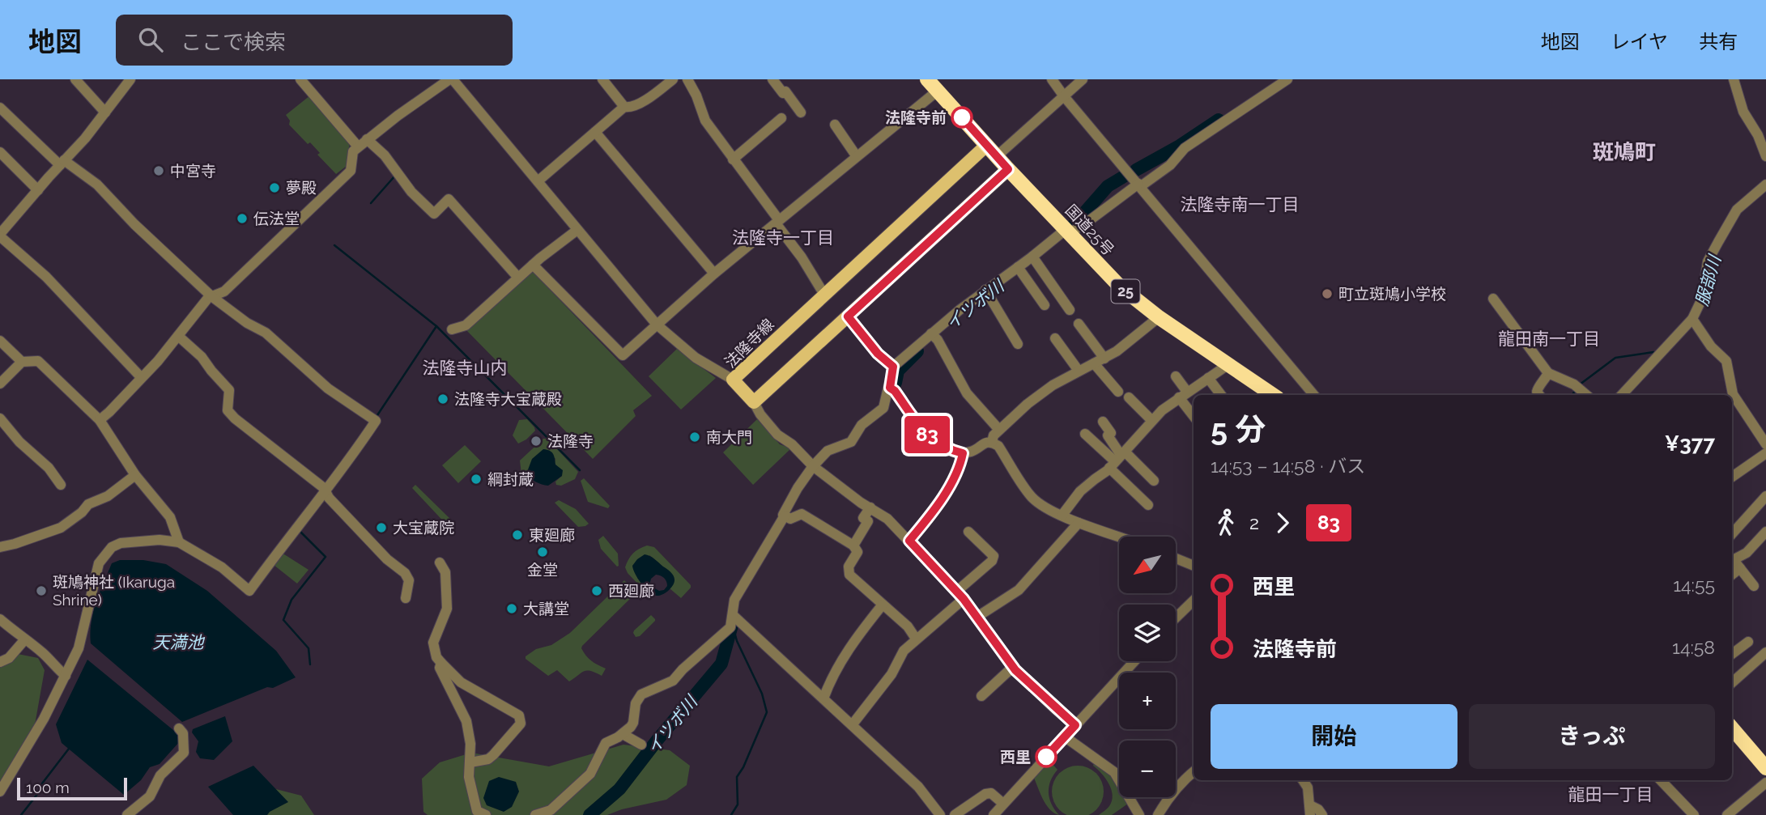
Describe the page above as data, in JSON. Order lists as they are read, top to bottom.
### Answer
{
  "streets": {
    "highway": ["国道25号", "25"],
    "main road": ["法隆寺線"]
  },
  "crossings": [
    ["国道25号", "法隆寺線"]
  ],
  "districts": [
    "斑鳩町",
    "法隆寺南一丁目",
    "法隆寺一丁目",
    "龍田南一丁目",
    "法隆寺山内",
    "龍田一丁目"
  ],
  "water": ["服部川", "イツボ川", "天満池"],
  "places": [
    "法隆寺前",
    "中宮寺",
    "夢殿",
    "伝法堂",
    "町立斑鳩小学校",
    "法隆寺大宝蔵殿",
    "南大門",
    "法隆寺",
    "綱封蔵",
    "大宝蔵院",
    "東廻廊",
    "金堂",
    "斑鳩神社 (Ikaruga Shrine)",
    "西廻廊",
    "大講堂",
    "西里"
  ],
  "lines": ["bus line 83"],
  "scale_bar": "100 m",
  "north": "bottom left",
  "page": {
    "header": "地図",
    "search": "ここで検索",
    "nav": ["地図", "レイヤ", "共有"],
    "on_map": "83",
    "heading": ["5 分", "14:53 – 14:58 · バス", "¥377"],
    "legs": ["2", "83"],
    "map_buttons": ["+", "−"],
    "list": [
      {
        "name": "西里",
        "value": "14:55"
      },
      {
        "name": "法隆寺前",
        "value": "14:58"
      }
    ],
    "buttons": ["開始", "きっぷ"],
    "scale": "100 m"
  }
}
